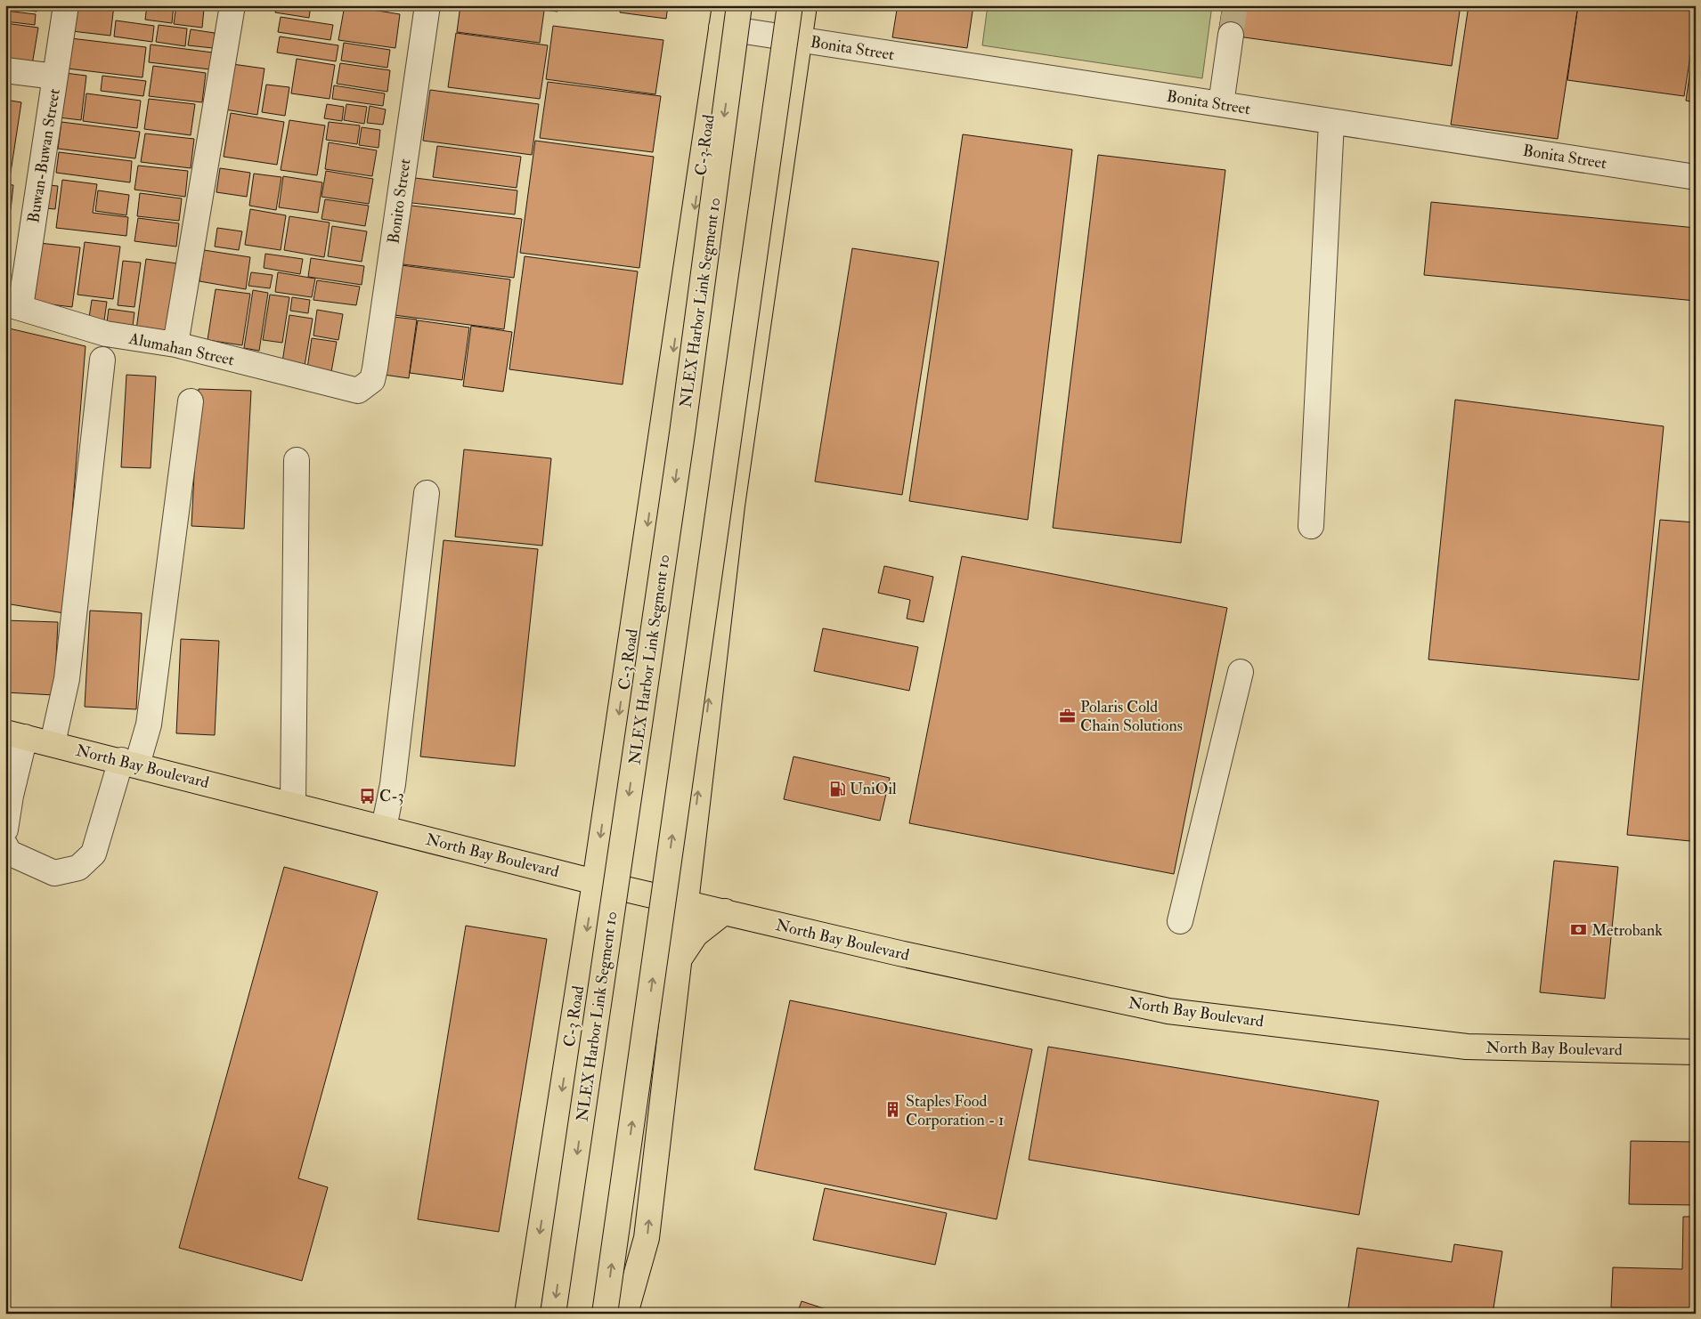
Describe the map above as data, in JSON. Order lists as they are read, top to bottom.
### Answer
{
  "streets": {
    "main road": ["C-3 Road", "NLEX Harbor Link Segment 10", "North Bay Boulevard"],
    "street": [
      "Bonita Street",
      "Buwan-Buwan Street",
      "Bonito Street",
      "Alumahan Street"
    ]
  },
  "crossings": [
    ["Bonita Street", "C-3 Road"],
    ["C-3 Road", "North Bay Boulevard"],
    ["Buwan-Buwan Street", "Alumahan Street"],
    ["Bonito Street", "Alumahan Street"]
  ],
  "places": {
    "office": ["Polaris Cold Chain Solutions"],
    "fuel station": ["UniOil"],
    "bus stop": ["C-3"],
    "bank": ["Metrobank"],
    "building": ["Staples Food Corporation - 1"]
  }
}
